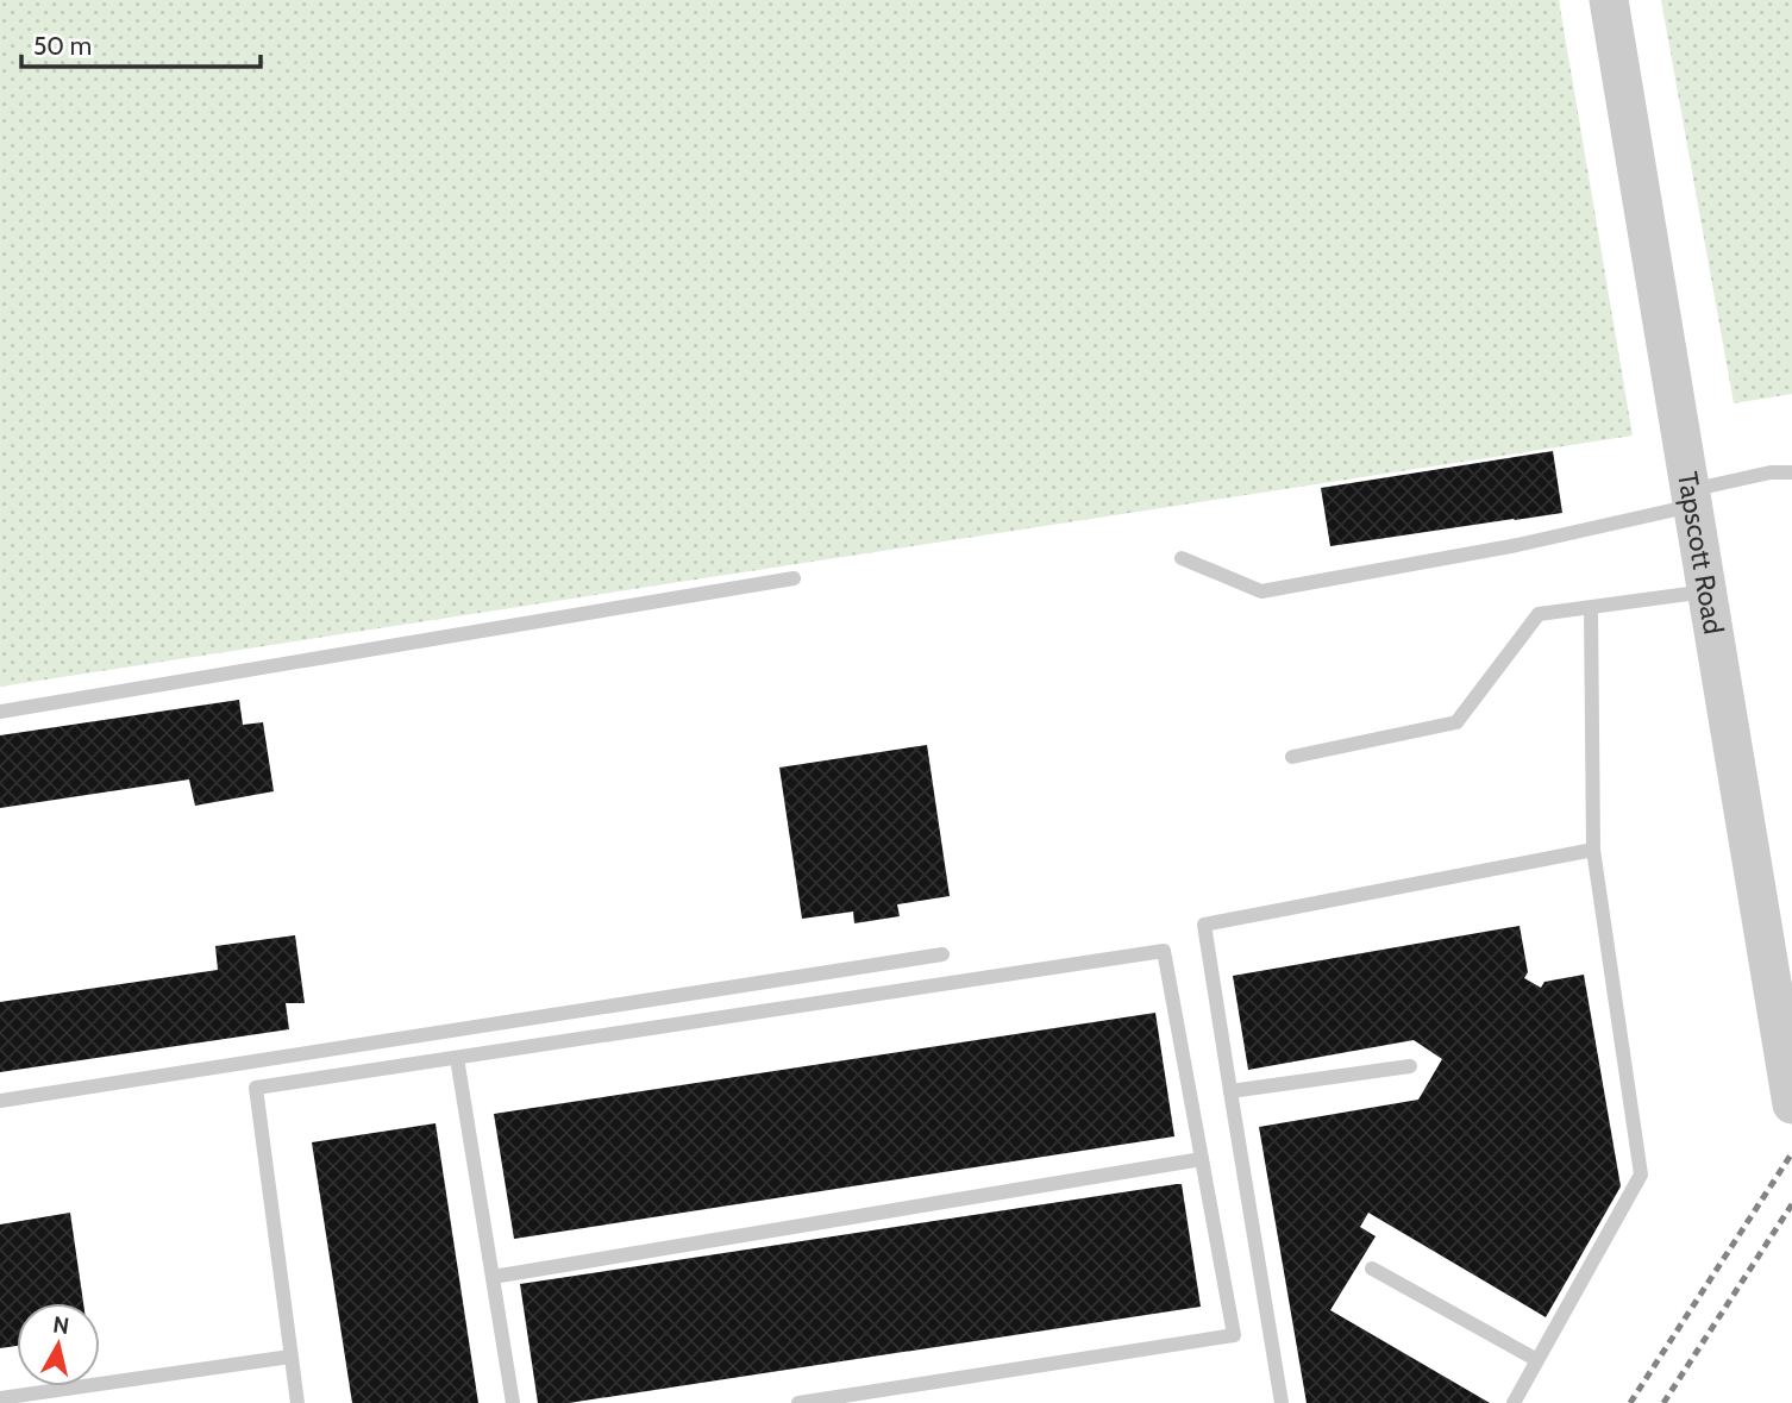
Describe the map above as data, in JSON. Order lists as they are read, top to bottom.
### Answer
{
  "streets": {
    "street": ["Tapscott Road"]
  },
  "scale_bar": "50 m",
  "north": "top"
}
